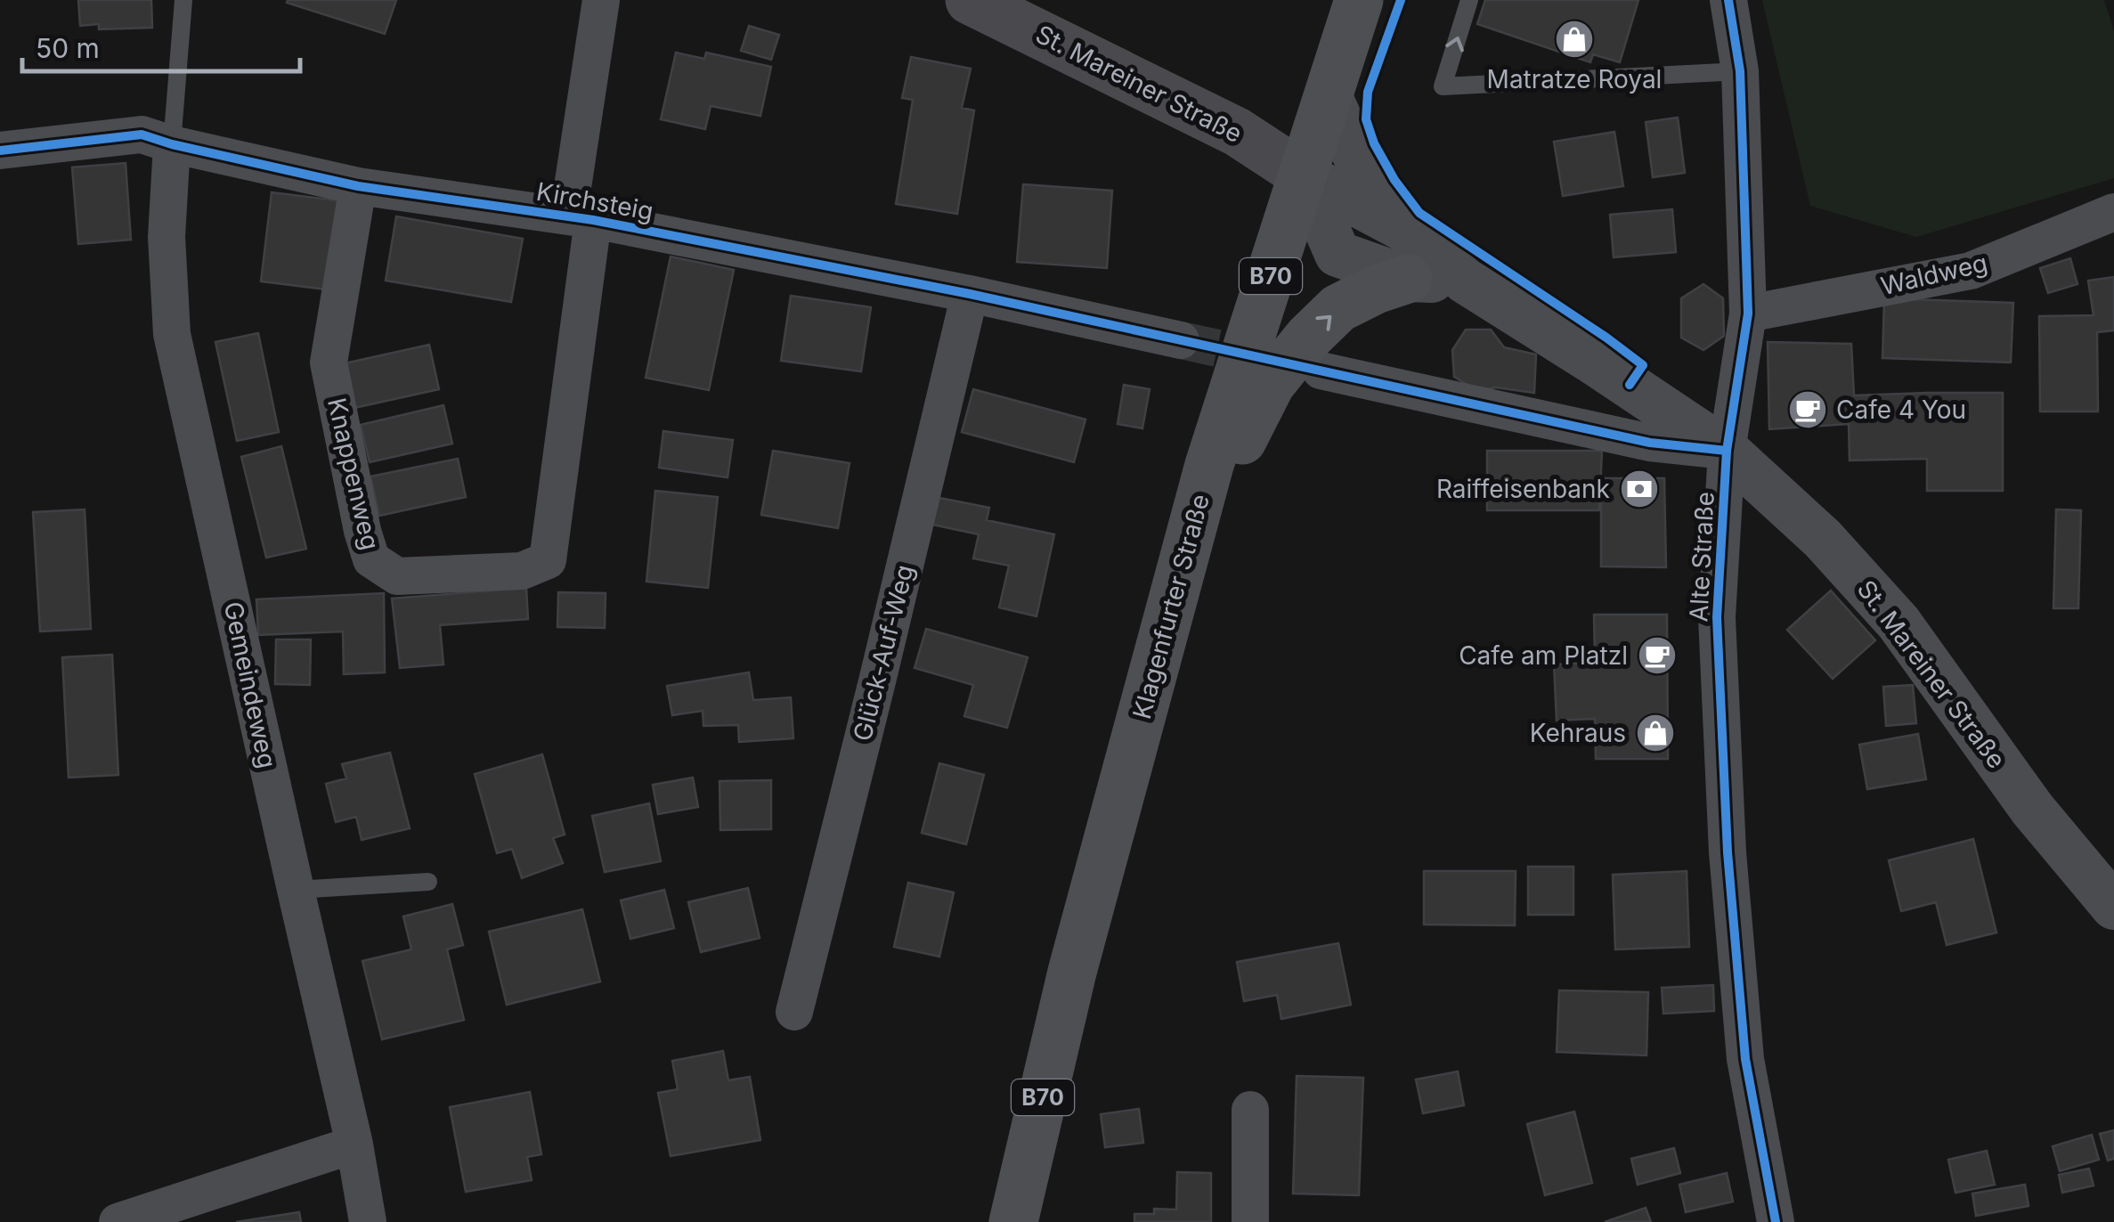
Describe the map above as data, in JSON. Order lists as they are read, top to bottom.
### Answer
{
  "streets": {
    "main road": ["St. Mareiner Straße", "B70", "Klagenfurter Straße"],
    "street": [
      "Kirchsteig",
      "Waldweg",
      "Knappenweg",
      "Alte Straße",
      "Glück-Auf-Weg",
      "Gemeindeweg"
    ]
  },
  "crossings": [
    ["St. Mareiner Straße", "Alte Straße"],
    ["St. Mareiner Straße", "Klagenfurter Straße"],
    ["Kirchsteig", "Knappenweg"],
    ["Kirchsteig", "Glück-Auf-Weg"],
    ["Kirchsteig", "Gemeindeweg"],
    ["Waldweg", "Alte Straße"]
  ],
  "places": {
    "shop": ["Matratze Royal", "Kehraus"],
    "cafe": ["Cafe 4 You", "Cafe am Platzl"],
    "bank": ["Raiffeisenbank"]
  },
  "scale_bar": "50 m"
}
